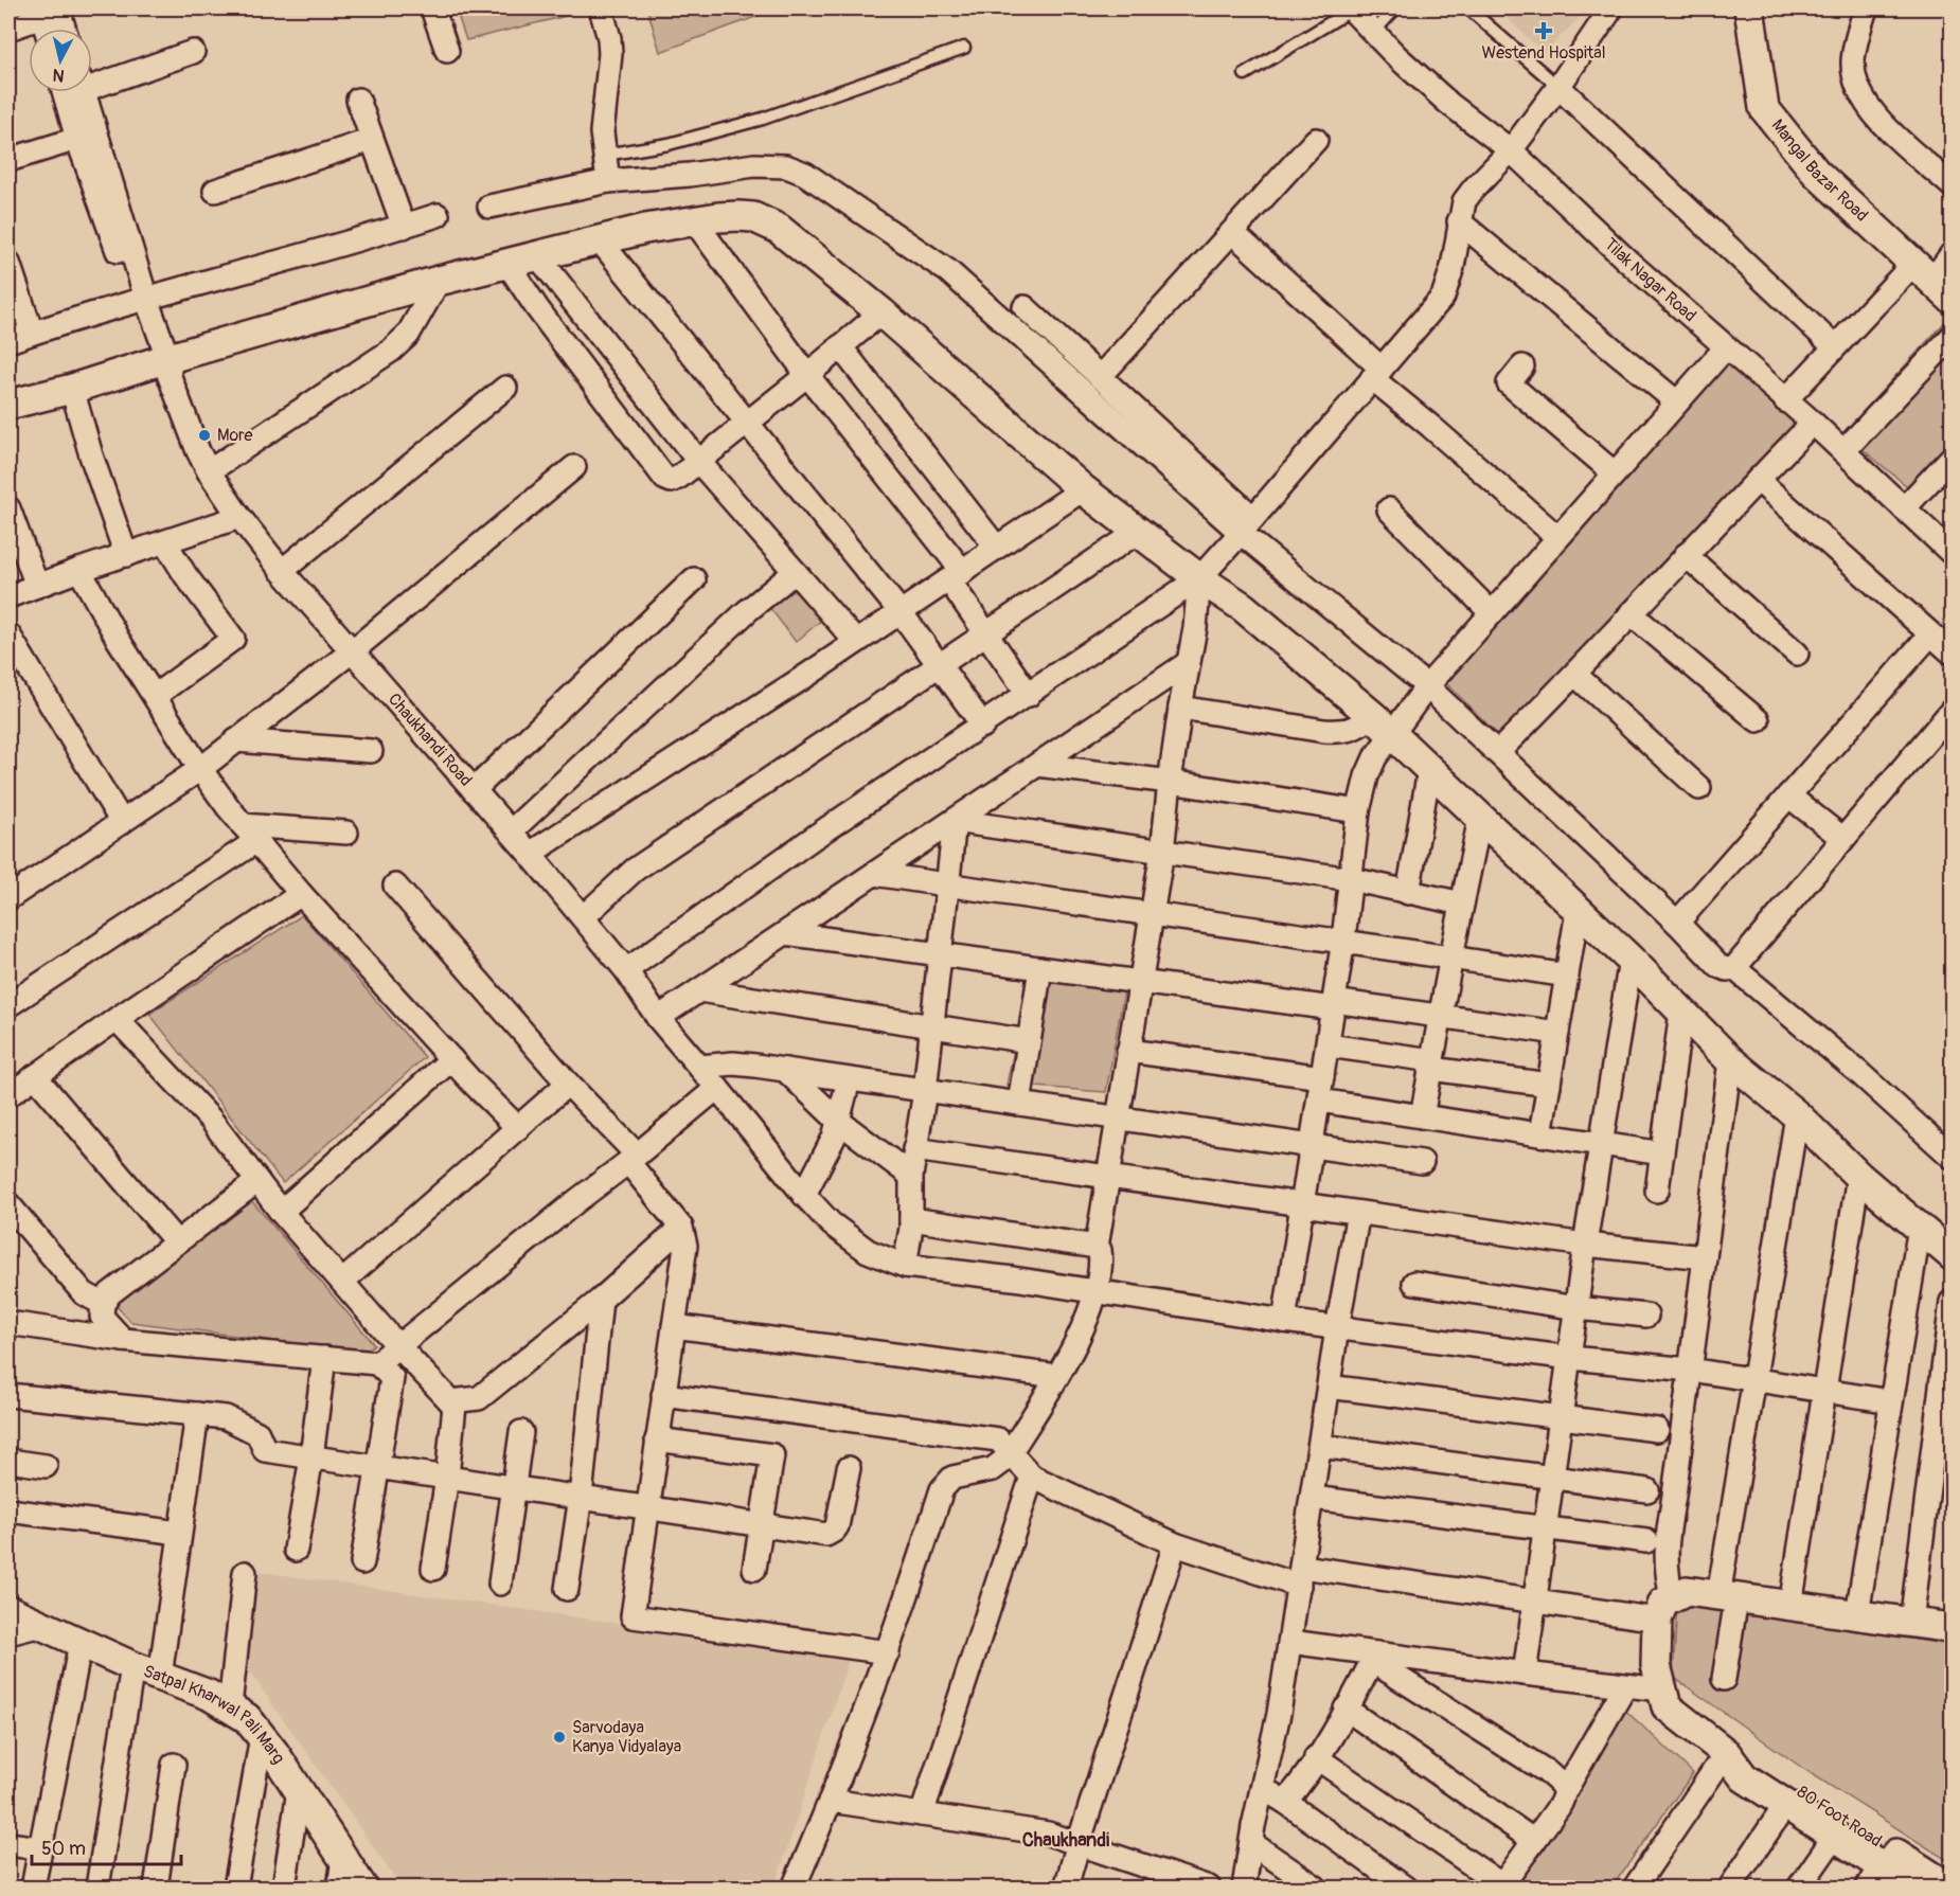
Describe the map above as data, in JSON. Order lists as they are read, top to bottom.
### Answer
{
  "streets": {
    "street": [
      "Mangal Bazar Road",
      "Tilak Nagar Road",
      "Chaukhandi Road",
      "Satpal Kharwal Pali Marg",
      "80 Foot Road"
    ]
  },
  "districts": ["Chaukhandi"],
  "places": {
    "health": ["Westend Hospital"],
    "other": ["More", "Sarvodaya Kanya Vidyalaya"]
  },
  "scale_bar": "50 m",
  "north": "bottom"
}
